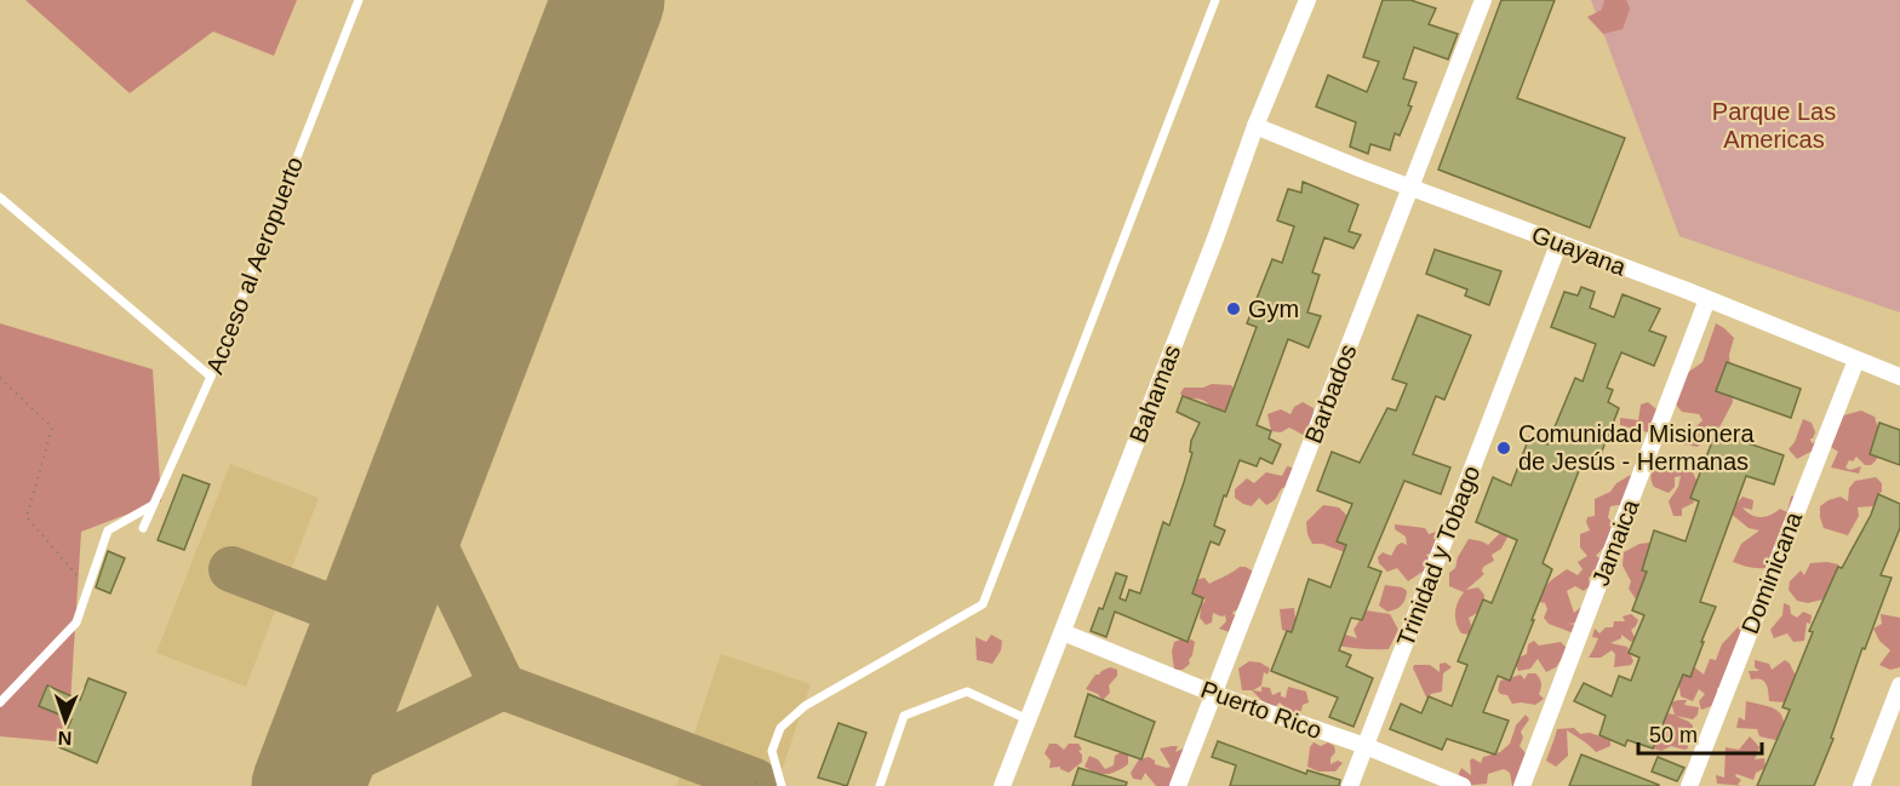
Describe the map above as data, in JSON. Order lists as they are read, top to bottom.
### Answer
{
  "streets": {
    "street": [
      "Guayana",
      "Bahamas",
      "Barbados",
      "Jamaica",
      "Trinidad y Tobago",
      "Dominicana",
      "Puerto Rico"
    ],
    "lane": ["Acceso al Aeropuerto"]
  },
  "crossings": [
    ["Guayana", "Bahamas"],
    ["Guayana", "Barbados"],
    ["Guayana", "Jamaica"],
    ["Guayana", "Trinidad y Tobago"],
    ["Guayana", "Dominicana"],
    ["Bahamas", "Puerto Rico"],
    ["Barbados", "Puerto Rico"],
    ["Trinidad y Tobago", "Puerto Rico"]
  ],
  "parks": ["Parque Las Americas"],
  "places": ["Gym", "Comunidad Misionera de Jesús - Hermanas"],
  "scale_bar": "50 m",
  "north": "bottom"
}
